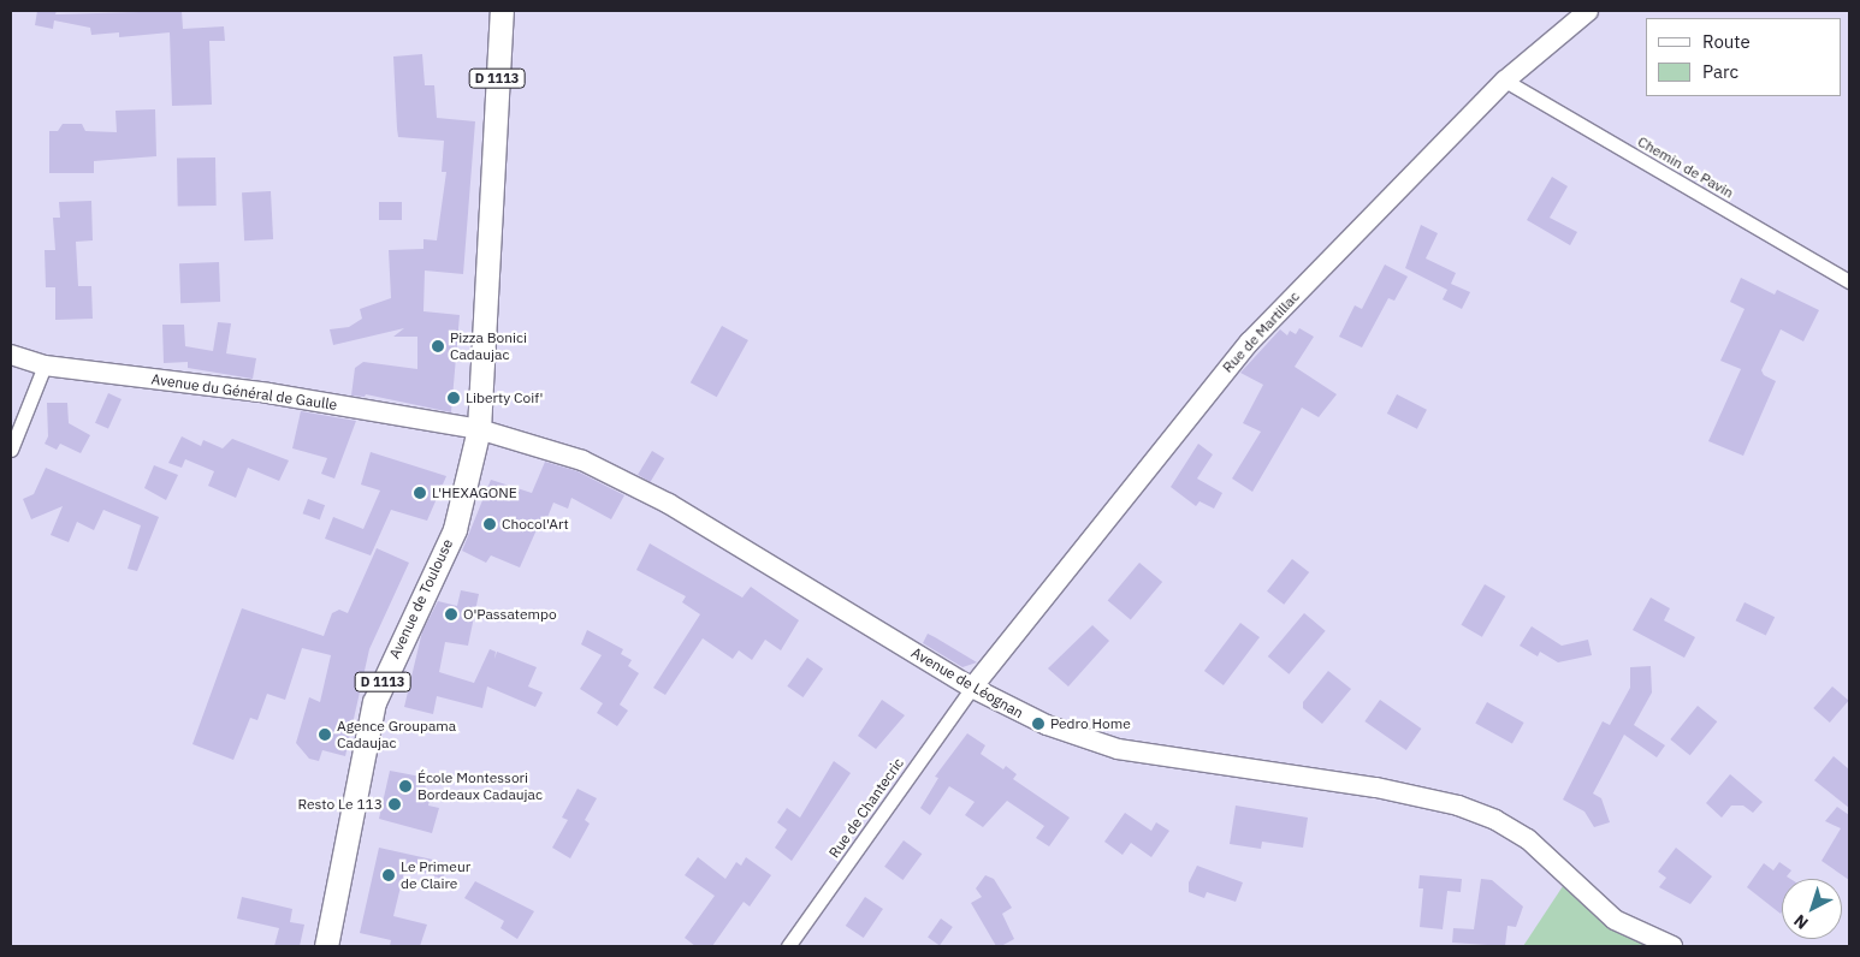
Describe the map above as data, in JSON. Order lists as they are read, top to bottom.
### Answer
{
  "streets": {
    "main road": ["D 1113", "Avenue de Toulouse"],
    "street": [
      "Chemin de Pavin",
      "Rue de Martillac",
      "Avenue du Général de Gaulle",
      "Avenue de Léognan",
      "Rue de Chantecric"
    ]
  },
  "crossings": [
    ["Chemin de Pavin", "Rue de Martillac"],
    ["Rue de Martillac", "Avenue de Léognan"],
    ["Rue de Martillac", "Rue de Chantecric"],
    ["Avenue du Général de Gaulle", "Avenue de Toulouse"],
    ["Avenue du Général de Gaulle", "Avenue de Léognan"],
    ["Avenue de Toulouse", "Avenue de Léognan"],
    ["Avenue de Léognan", "Rue de Chantecric"]
  ],
  "places": [
    "Pizza Bonici Cadaujac",
    "Liberty Coif'",
    "L'HEXAGONE",
    "Chocol'Art",
    "O'Passatempo",
    "Pedro Home",
    "Agence Groupama Cadaujac",
    "École Montessori Bordeaux Cadaujac",
    "Resto Le 113",
    "Le Primeur de Claire"
  ],
  "legend": ["Route", "Parc"],
  "north": "bottom left"
}
